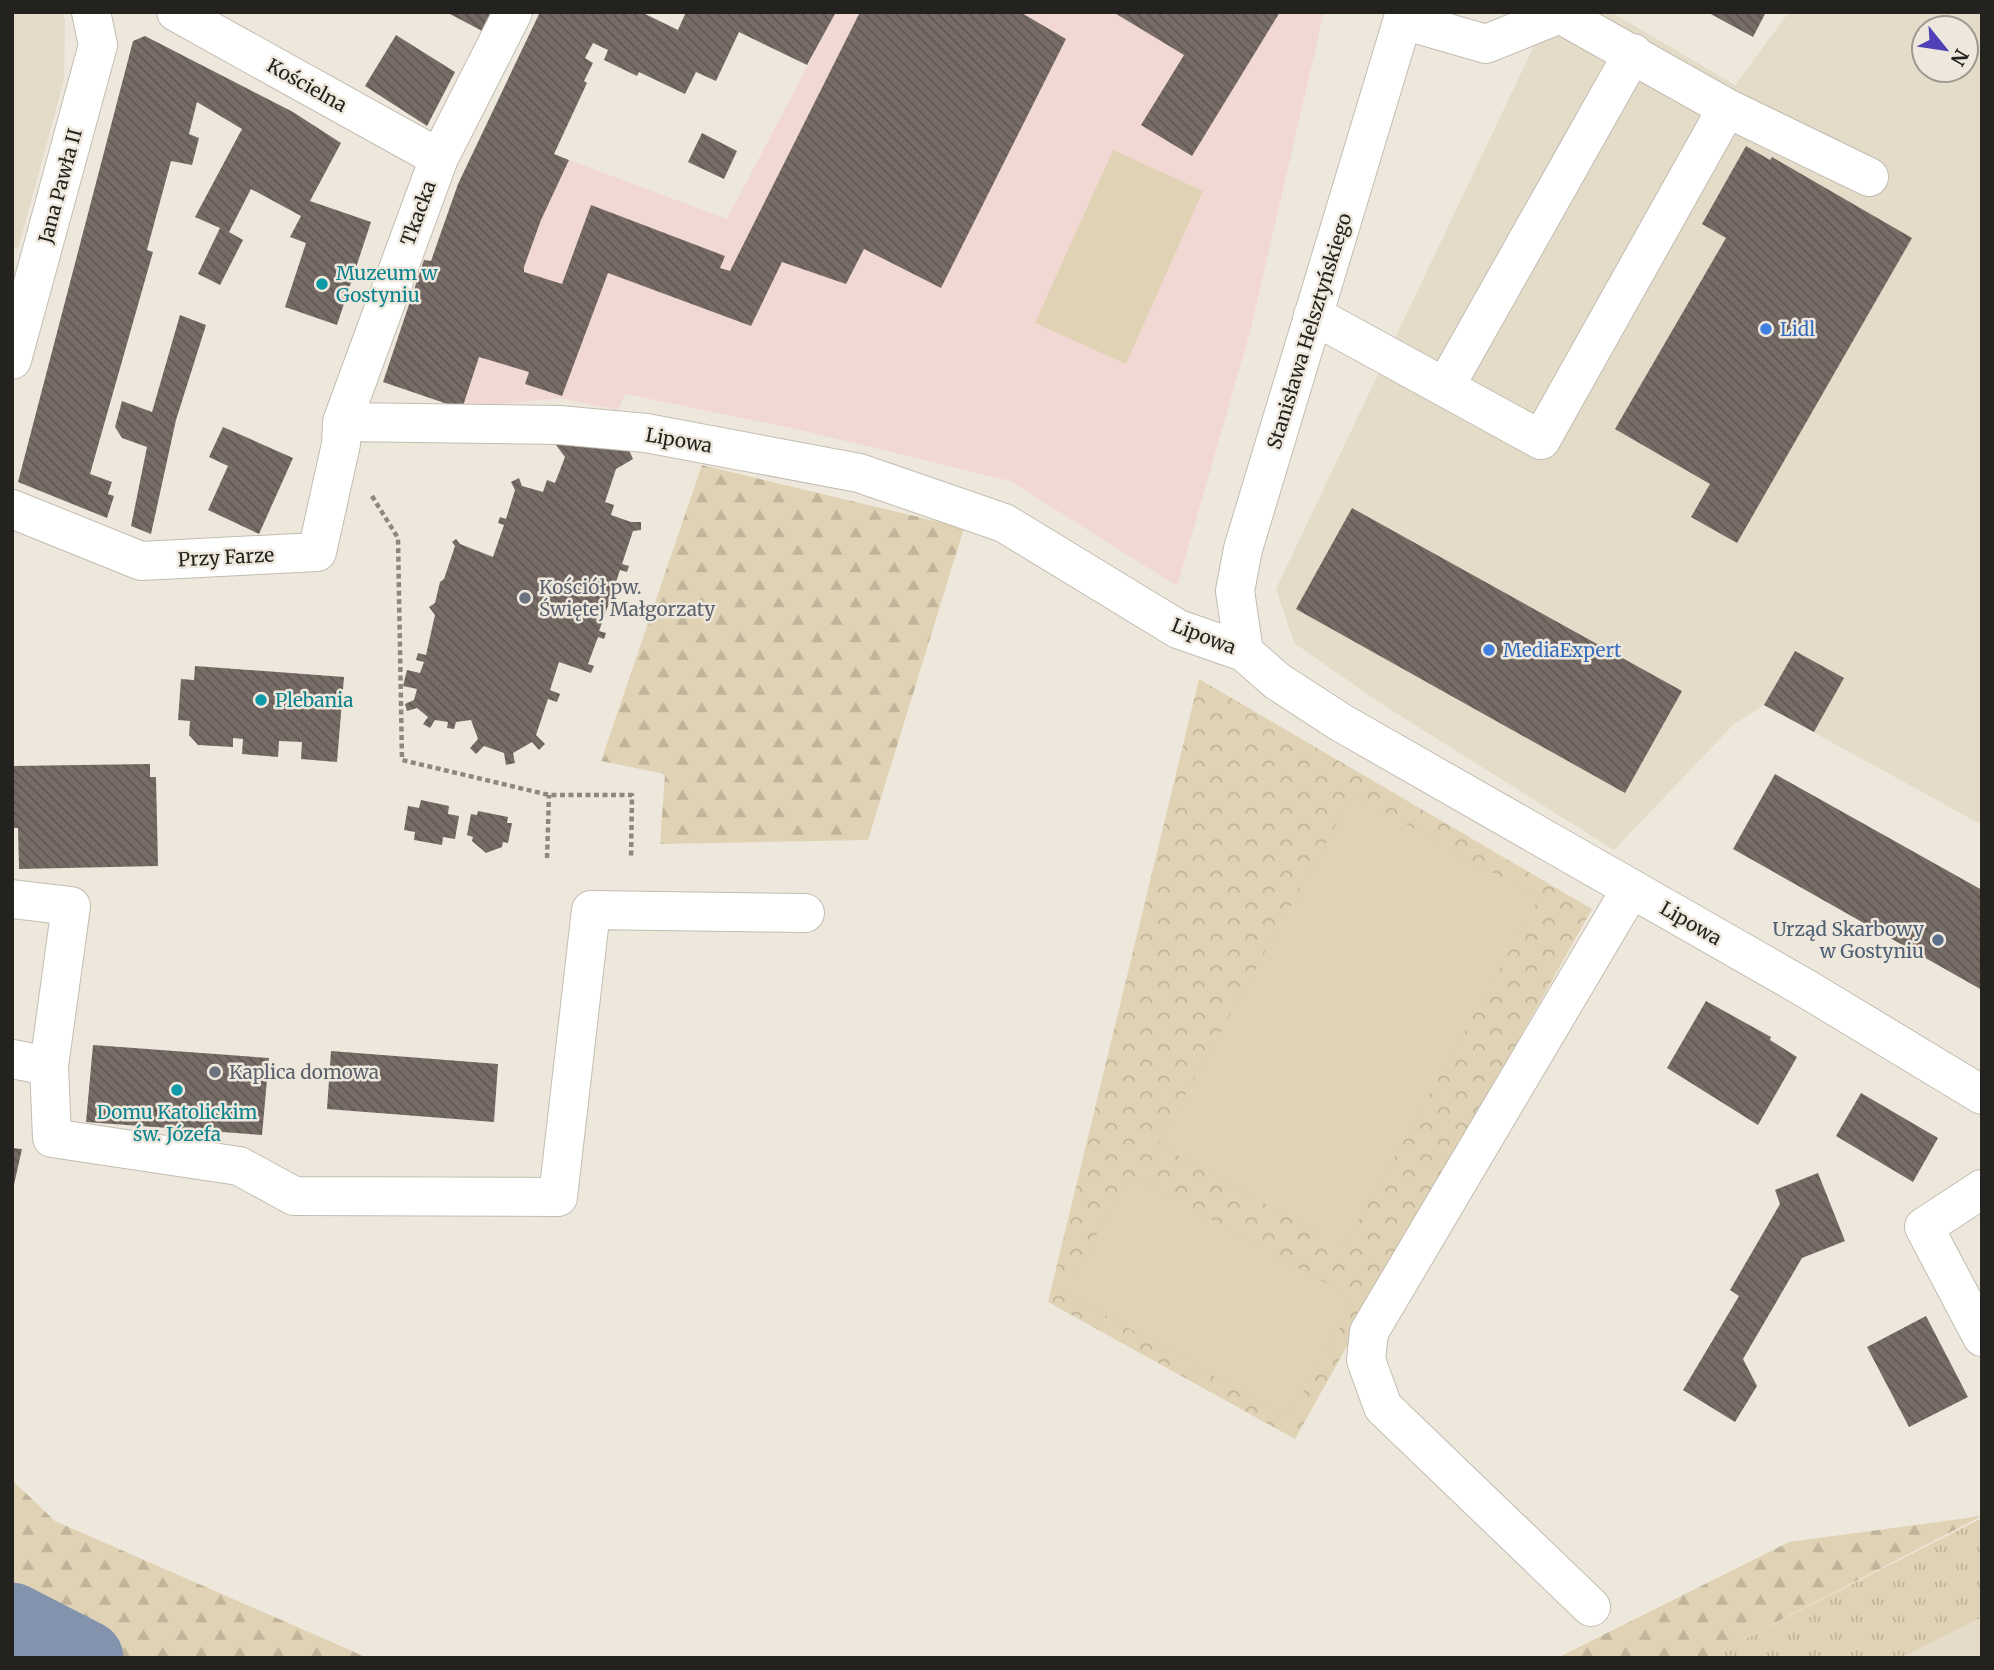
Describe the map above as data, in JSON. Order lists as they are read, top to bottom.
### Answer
{
  "streets": {
    "street": [
      "Kościelna",
      "Jana Pawła II",
      "Tkacka",
      "Stanisława Helsztyńskiego",
      "Lipowa",
      "Przy Farze"
    ]
  },
  "crossings": [
    ["Kościelna", "Tkacka"],
    ["Tkacka", "Lipowa"],
    ["Tkacka", "Przy Farze"],
    ["Stanisława Helsztyńskiego", "Lipowa"],
    ["Lipowa", "Przy Farze"]
  ],
  "places": [
    "Muzeum w Gostyniu",
    "Lidl",
    "Kościół pw. Świętej Małgorzaty",
    "MediaExpert",
    "Plebania",
    "Urząd Skarbowy w Gostyniu",
    "Kaplica domowa",
    "Domu Katolickim św. Józefa"
  ],
  "north": "bottom right"
}
